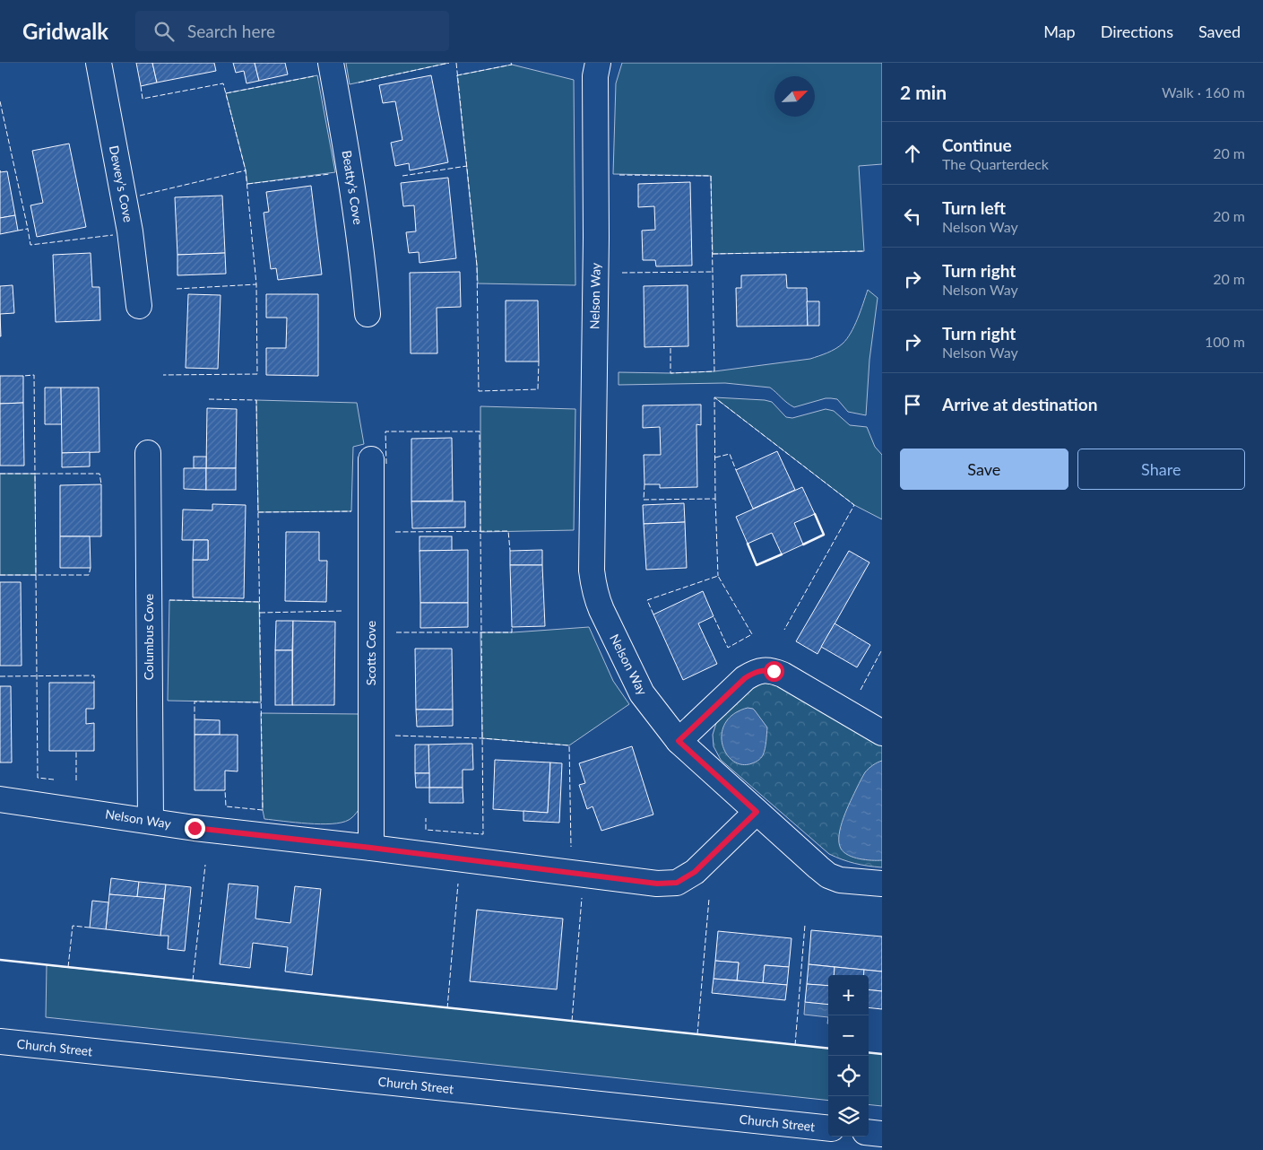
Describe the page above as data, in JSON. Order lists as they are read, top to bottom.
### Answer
{
  "streets": {
    "street": [
      "Dewey’s Cove",
      "Beatty’s Cove",
      "Nelson Way",
      "Columbus Cove",
      "Scotts Cove",
      "Church Street"
    ]
  },
  "crossings": [
    ["Nelson Way", "Columbus Cove"],
    ["Nelson Way", "Scotts Cove"]
  ],
  "north": "top right",
  "page": {
    "header": "Gridwalk",
    "search": "Search here",
    "nav": ["Map", "Directions", "Saved"],
    "heading": ["2 min", "Walk · 160 m"],
    "list": [
      ["Continue", "The Quarterdeck", "20 m"],
      ["Turn left", "Nelson Way", "20 m"],
      ["Turn right", "Nelson Way", "20 m"],
      ["Turn right", "Nelson Way", "100 m"],
      "Arrive at destination"
    ],
    "buttons": ["Save", "Share"],
    "map_buttons": ["+", "−"]
  }
}
